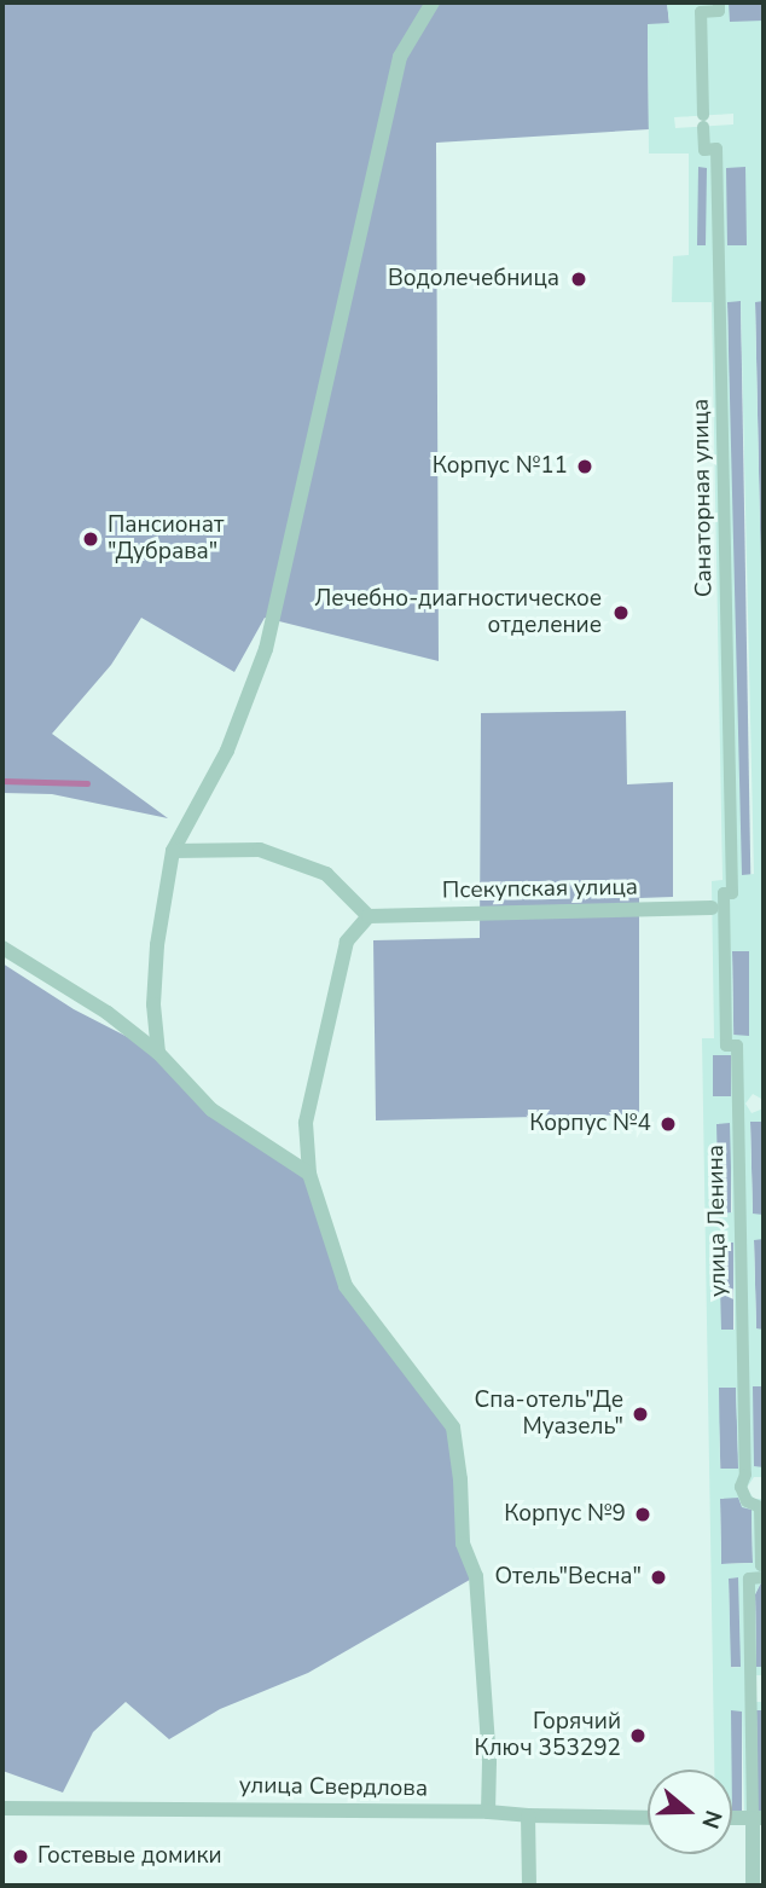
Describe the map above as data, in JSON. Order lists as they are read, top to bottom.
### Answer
{
  "streets": {
    "street": [
      "Санаторная улица",
      "Псекупская улица",
      "улица Ленина",
      "улица Свердлова"
    ]
  },
  "crossings": [
    ["Санаторная улица", "улица Ленина"]
  ],
  "places": [
    "Водолечебница",
    "Корпус №11",
    "Пансионат \"Дубрава\"",
    "Лечебно-диагностическое отделение",
    "Корпус №4",
    "Спа-отель\"Де Муазель\"",
    "Корпус №9",
    "Отель\"Весна\"",
    "Горячий Ключ 353292",
    "Гостевые домики"
  ],
  "north": "right"
}
